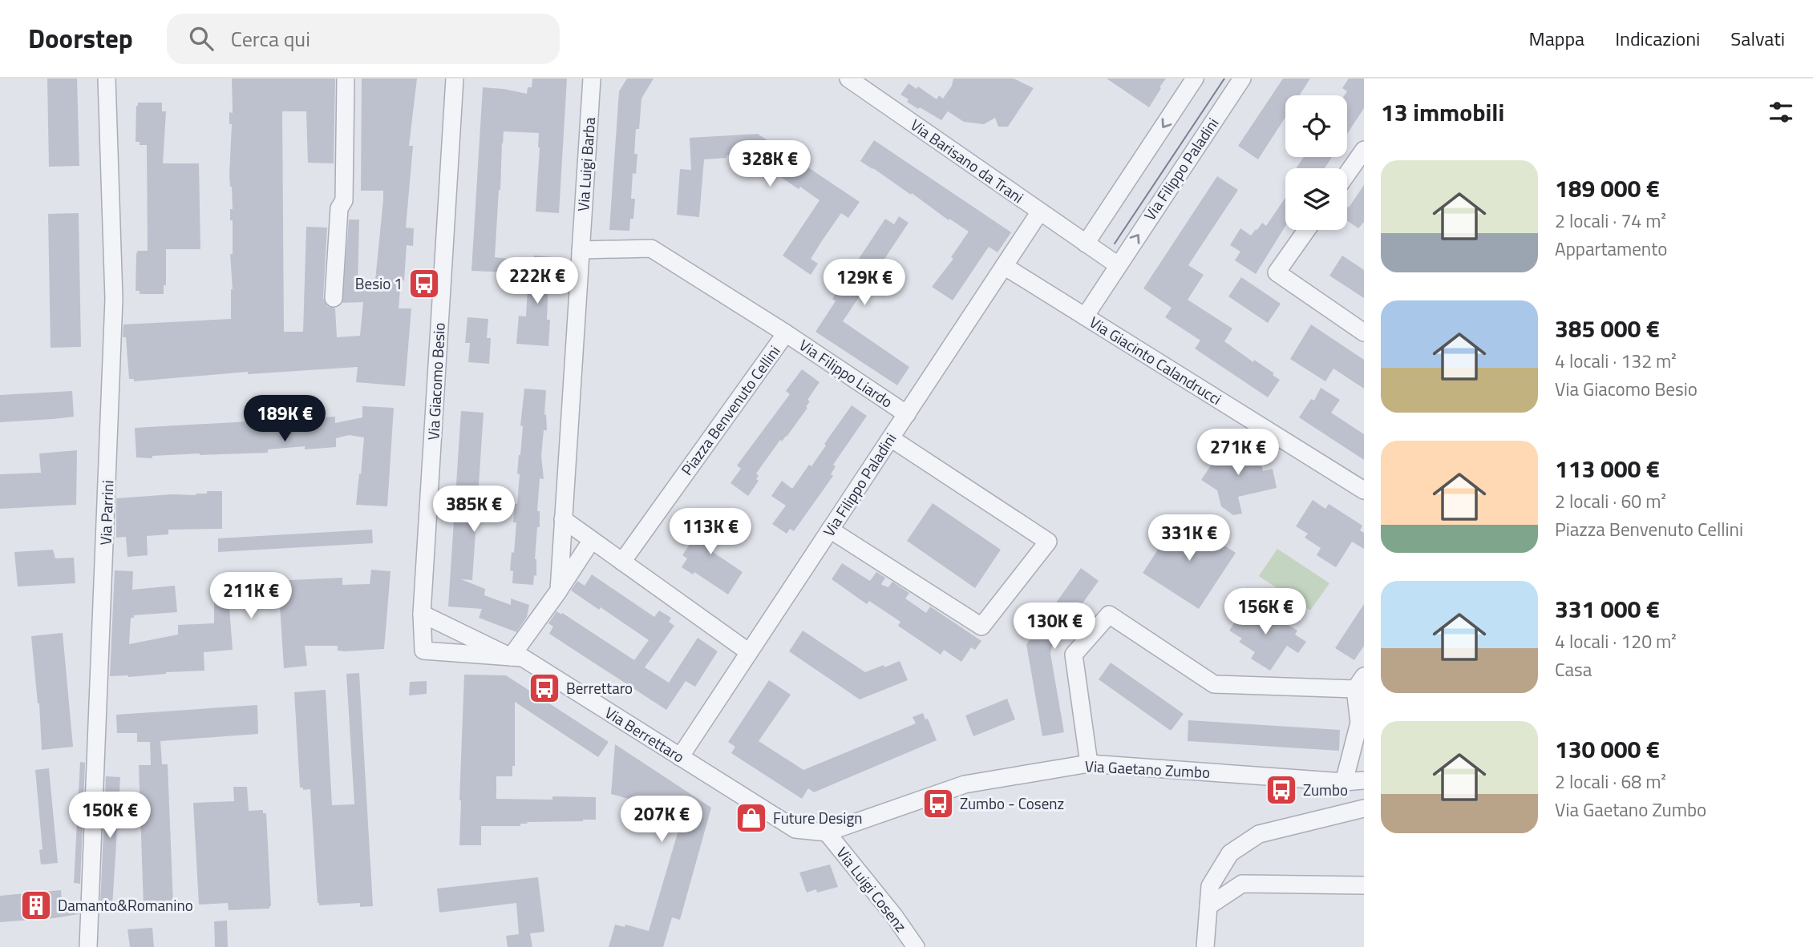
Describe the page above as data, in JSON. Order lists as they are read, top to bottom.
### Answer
{
  "streets": {
    "street": [
      "Via Barisano da Trani",
      "Via Luigi Barba",
      "Via Filippo Paladini",
      "Via Giacinto Calandrucci",
      "Via Filippo Liardo",
      "Via Giacomo Besio",
      "Piazza Benvenuto Cellini",
      "Via Parrini",
      "Via Berrettaro",
      "Via Gaetano Zumbo",
      "Via Luigi Cosenz"
    ]
  },
  "crossings": [
    ["Via Barisano da Trani", "Via Filippo Paladini"],
    ["Via Luigi Barba", "Piazza Benvenuto Cellini"],
    ["Via Filippo Paladini", "Via Giacinto Calandrucci"],
    ["Via Filippo Paladini", "Via Filippo Liardo"],
    ["Via Filippo Paladini", "Via Berrettaro"],
    ["Via Filippo Liardo", "Piazza Benvenuto Cellini"],
    ["Via Giacomo Besio", "Via Berrettaro"],
    ["Via Berrettaro", "Via Gaetano Zumbo"],
    ["Via Berrettaro", "Via Luigi Cosenz"],
    ["Via Gaetano Zumbo", "Via Luigi Cosenz"]
  ],
  "places": {
    "bus stop": [
      "Besio 1",
      "Berrettaro",
      "Zumbo",
      "Zumbo - Cosenz"
    ],
    "shop": ["Future Design"],
    "building": ["Damanto&Romanino"]
  },
  "page": {
    "header": "Doorstep",
    "search": "Cerca qui",
    "nav": ["Mappa", "Indicazioni", "Salvati"],
    "heading": "13 immobili",
    "price": [
      "328K €",
      "222K €",
      "129K €",
      "189K €",
      "271K €",
      "385K €",
      "113K €",
      "331K €",
      "211K €",
      "156K €",
      "130K €",
      "150K €",
      "207K €"
    ],
    "list": [
      {
        "name": "189 000 €",
        "note": "2 locali · 74 m² · Appartamento"
      },
      {
        "name": "385 000 €",
        "note": "4 locali · 132 m² · Via Giacomo Besio"
      },
      {
        "name": "113 000 €",
        "note": "2 locali · 60 m² · Piazza Benvenuto Cellini"
      },
      {
        "name": "331 000 €",
        "note": "4 locali · 120 m² · Casa"
      },
      {
        "name": "130 000 €",
        "note": "2 locali · 68 m² · Via Gaetano Zumbo"
      }
    ]
  }
}
